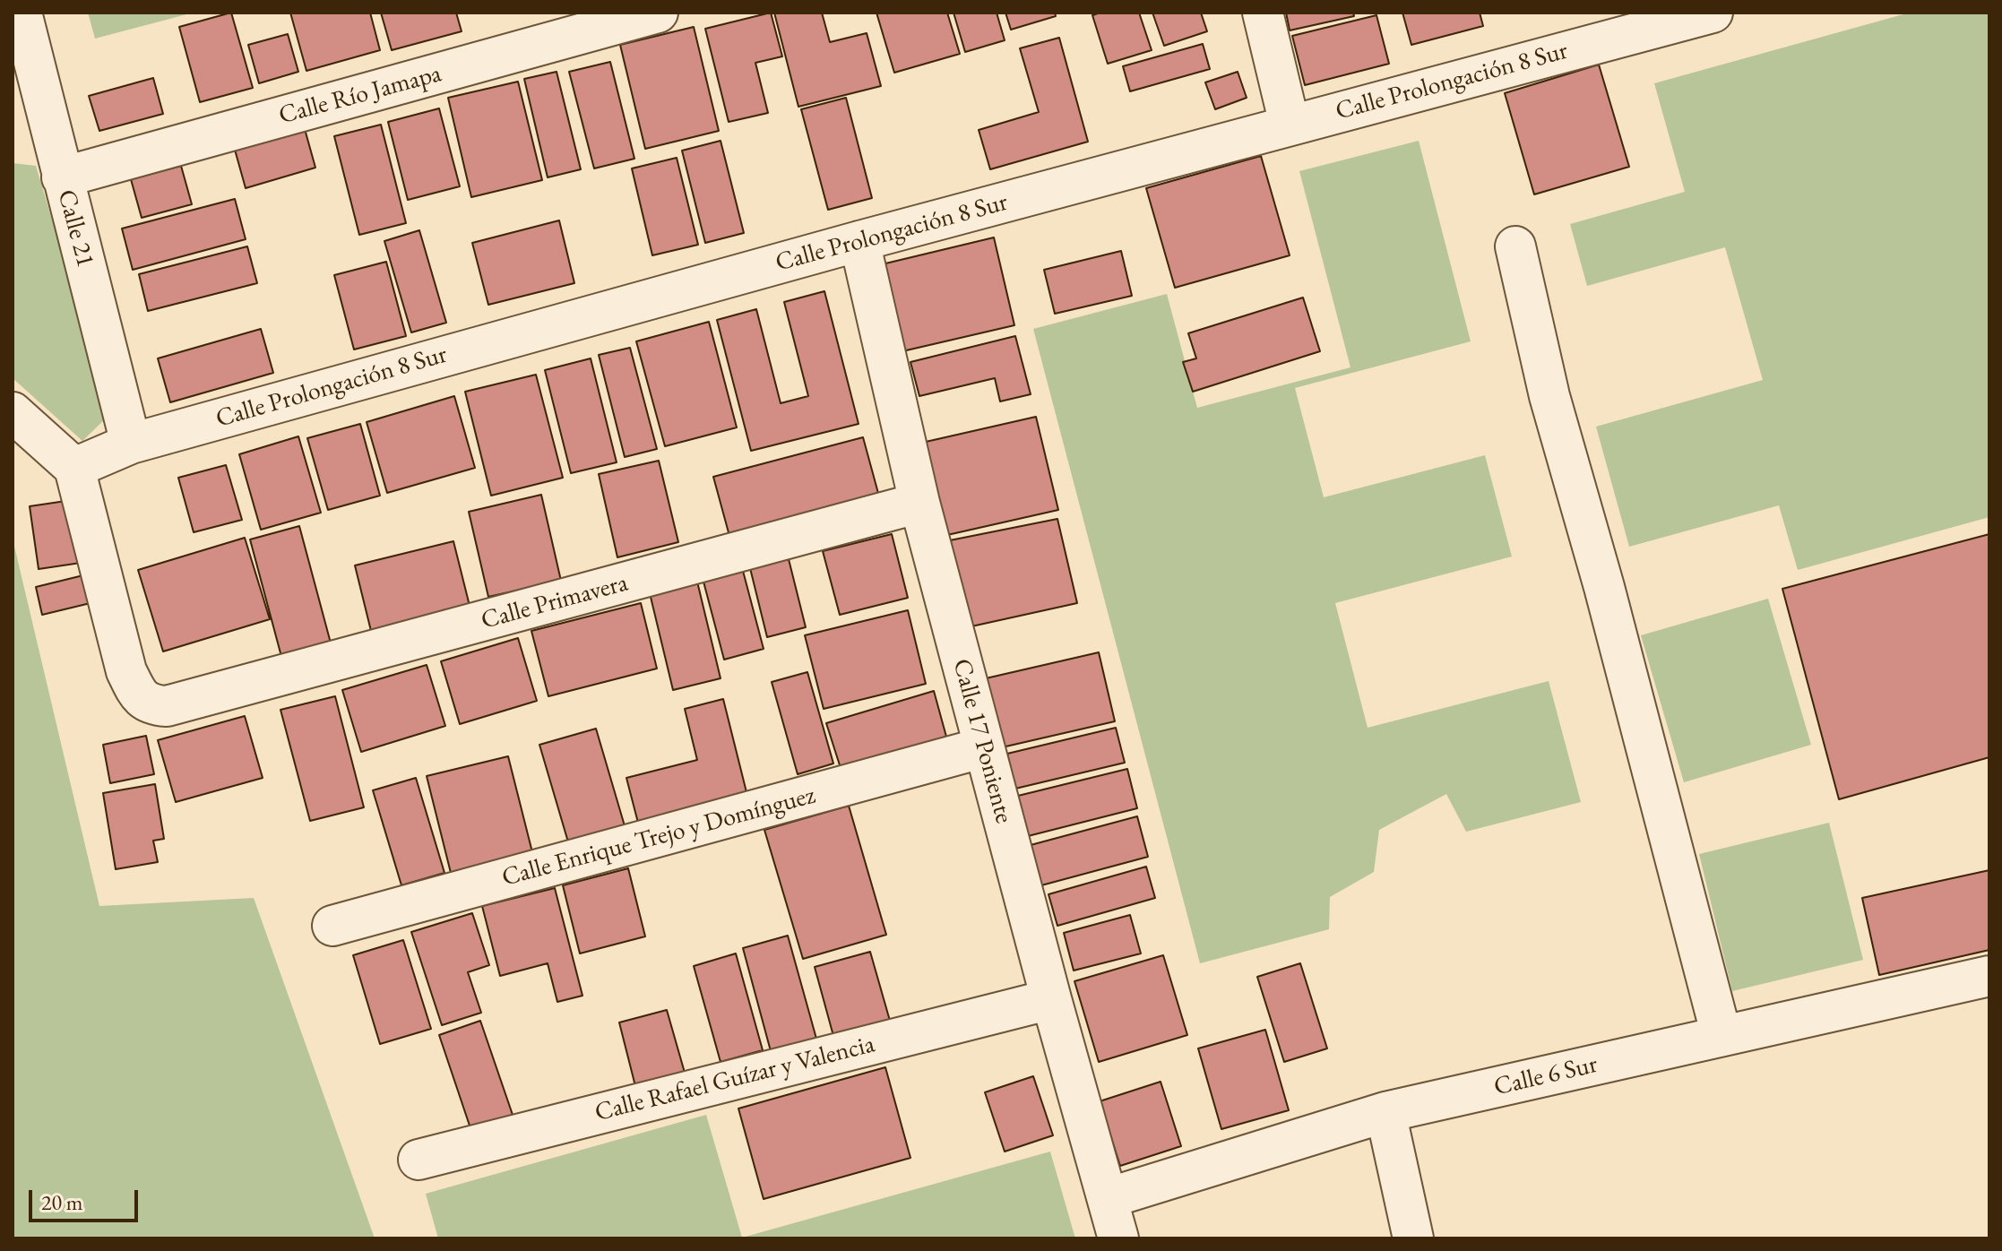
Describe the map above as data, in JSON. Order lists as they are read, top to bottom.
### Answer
{
  "streets": {
    "street": [
      "Calle Prolongación 8 Sur",
      "Calle Río Jamapa",
      "Calle 21",
      "Calle Primavera",
      "Calle 17 Poniente",
      "Calle Enrique Trejo y Domínguez",
      "Calle 6 Sur",
      "Calle Rafael Guízar y Valencia"
    ]
  },
  "crossings": [
    ["Calle Prolongación 8 Sur", "Calle 21"],
    ["Calle Prolongación 8 Sur", "Calle Primavera"],
    ["Calle Prolongación 8 Sur", "Calle 17 Poniente"],
    ["Calle Río Jamapa", "Calle 21"],
    ["Calle Primavera", "Calle 17 Poniente"],
    ["Calle 17 Poniente", "Calle Enrique Trejo y Domínguez"],
    ["Calle 17 Poniente", "Calle 6 Sur"],
    ["Calle 17 Poniente", "Calle Rafael Guízar y Valencia"]
  ],
  "scale_bar": "20 m"
}
